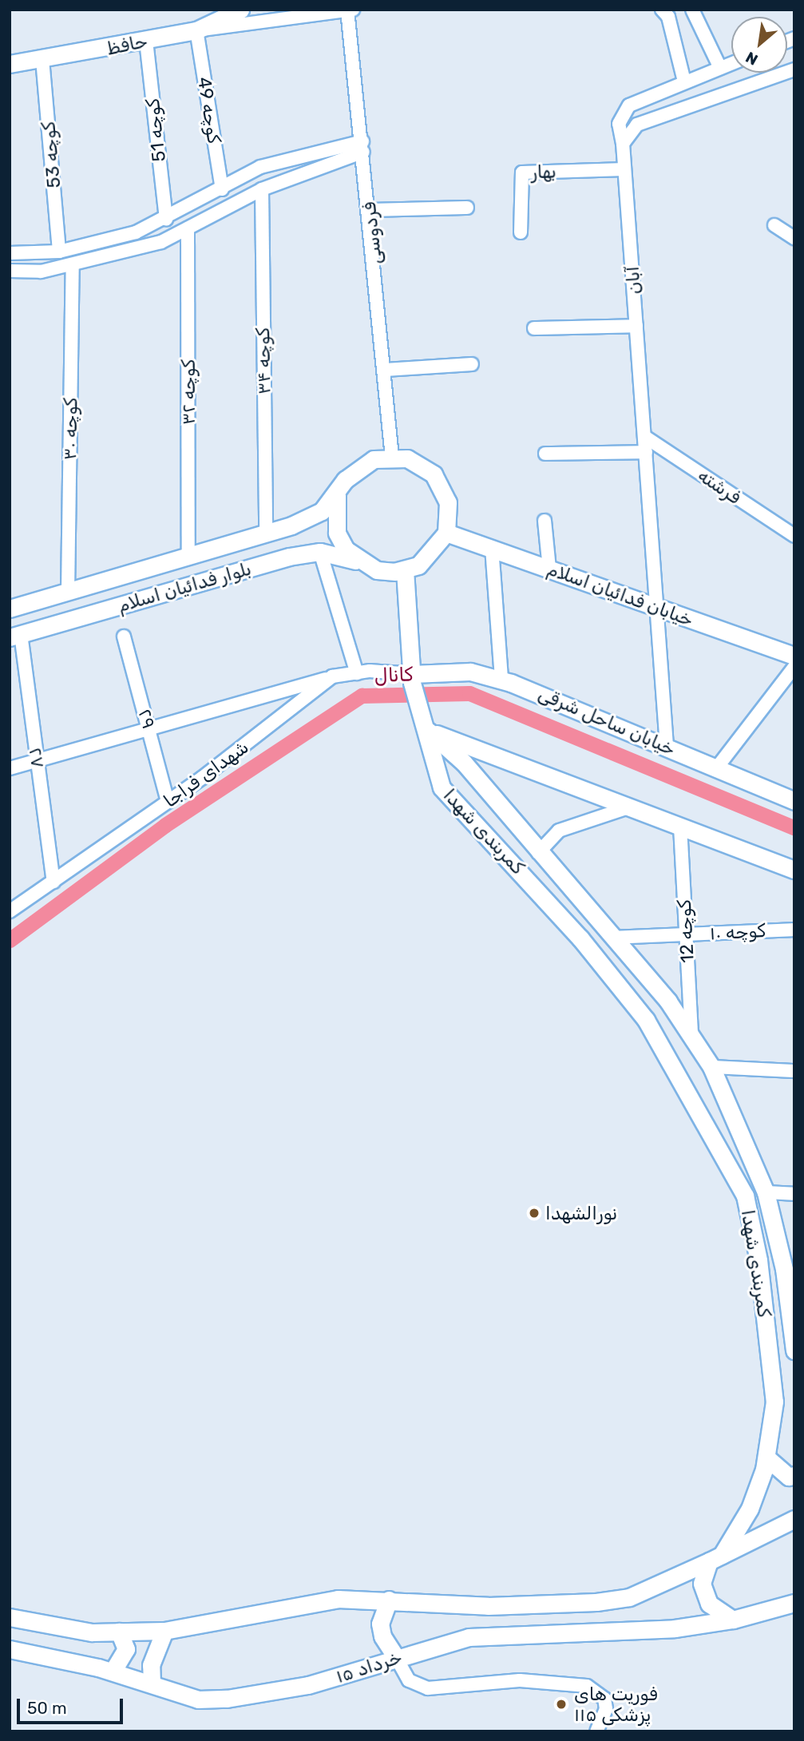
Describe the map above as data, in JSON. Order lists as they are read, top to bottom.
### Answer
{
  "streets": {
    "main road": [
      "حافظ",
      "بلوار فدائیان اسلام",
      "خیابان فدائیان اسلام",
      "خیابان ساحل شرقی",
      "کمربندی شهدا",
      "۱۵ خرداد"
    ],
    "street": [
      "کوچه 49",
      "کوچه 51",
      "کوچه 53",
      "بهار",
      "فردوسی",
      "آبان",
      "کوچه ۳۴",
      "کوچه ۳۲",
      "کوچه ۳۰",
      "فرشته",
      "۲۹",
      "۲۷",
      "شهدای فراجا",
      "کوچه 12",
      "کوچه ۱۰"
    ]
  },
  "crossings": [
    ["حافظ", "کوچه 49"],
    ["حافظ", "کوچه 51"],
    ["حافظ", "کوچه 53"],
    ["بهار", "آبان"],
    ["فردوسی", "بلوار فدائیان اسلام"],
    ["فردوسی", "خیابان فدائیان اسلام"],
    ["آبان", "فرشته"],
    ["آبان", "خیابان فدائیان اسلام"],
    ["آبان", "خیابان ساحل شرقی"],
    ["کوچه ۳۴", "بلوار فدائیان اسلام"],
    ["کوچه ۳۲", "بلوار فدائیان اسلام"],
    ["کوچه ۳۰", "بلوار فدائیان اسلام"],
    ["بلوار فدائیان اسلام", "خیابان فدائیان اسلام"],
    ["بلوار فدائیان اسلام", "۲۷"],
    ["۲۹", "شهدای فراجا"],
    ["خیابان ساحل شرقی", "شهدای فراجا"],
    ["۲۷", "شهدای فراجا"],
    ["کمربندی شهدا", "کوچه 12"],
    ["کمربندی شهدا", "کوچه ۱۰"],
    ["کمربندی شهدا", "۱۵ خرداد"],
    ["کوچه 12", "کوچه ۱۰"]
  ],
  "water": ["کانال"],
  "places": ["نورالشهدا", "فوریت های پزشکی ۱۱۵"],
  "scale_bar": "50 m",
  "north": "bottom left"
}
